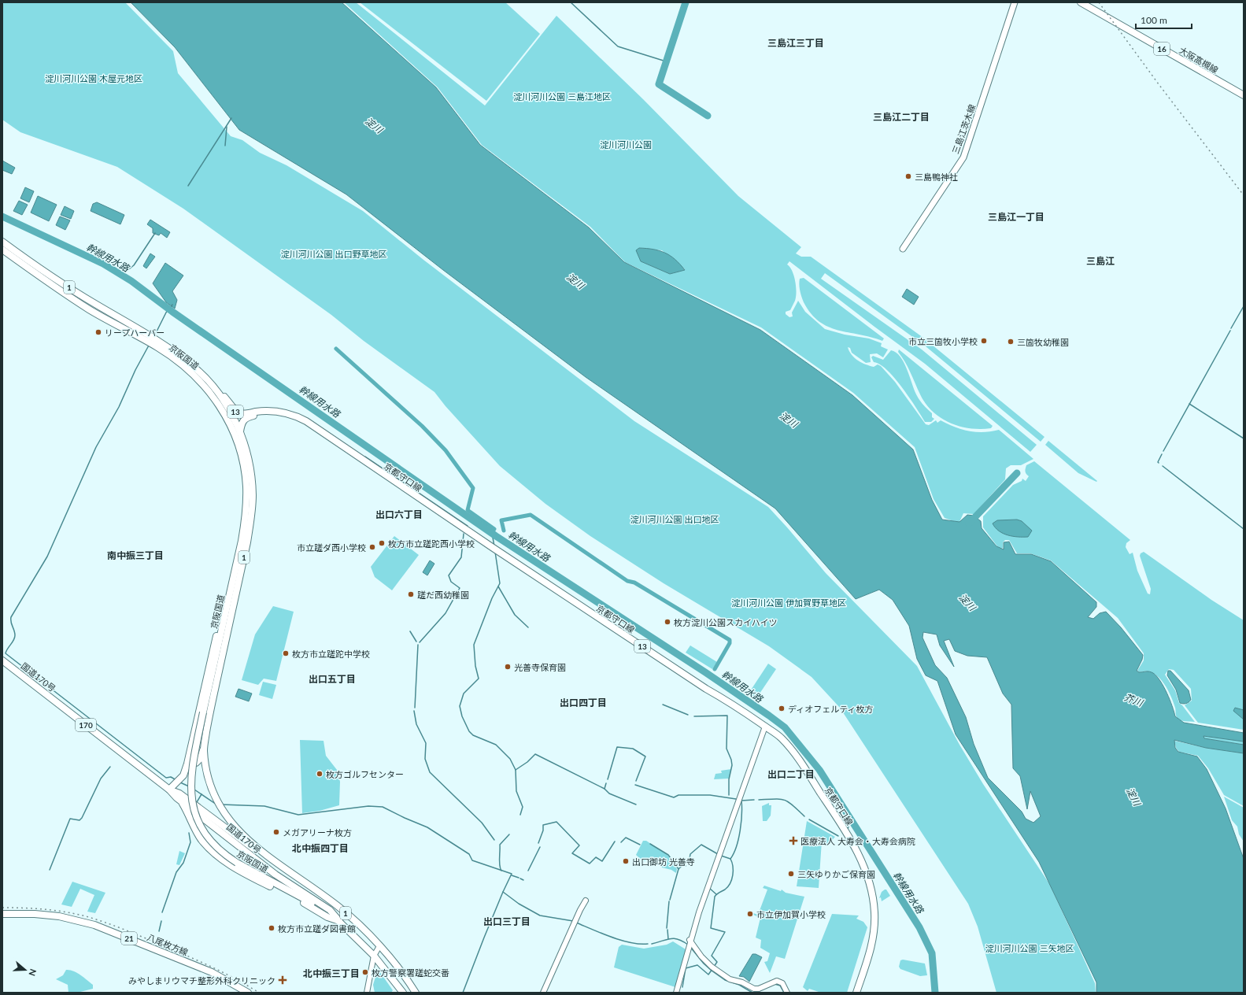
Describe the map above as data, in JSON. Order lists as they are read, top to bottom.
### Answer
{
  "streets": {
    "main road": [
      "16",
      "大阪高槻線",
      "三島江茨木線",
      "1",
      "京阪国道",
      "13",
      "京都守口線",
      "国道170号",
      "170",
      "21",
      "八尾枚方線"
    ]
  },
  "crossings": [
    ["京阪国道", "京都守口線"],
    ["京阪国道", "国道170号"]
  ],
  "districts": [
    "三島江三丁目",
    "三島江二丁目",
    "三島江一丁目",
    "三島江",
    "出口六丁目",
    "南中振三丁目",
    "出口五丁目",
    "出口四丁目",
    "出口二丁目",
    "北中振四丁目",
    "出口三丁目",
    "北中振三丁目"
  ],
  "water": ["淀川", "幹線用水路", "芥川"],
  "parks": [
    "淀川河川公園 木屋元地区",
    "淀川河川公園 三島江地区",
    "淀川河川公園",
    "淀川河川公園 出口野草地区",
    "淀川河川公園 出口地区",
    "淀川河川公園 伊加賀野草地区",
    "淀川河川公園 三矢地区"
  ],
  "places": {
    "other": [
      "三島鴨神社",
      "リープハーバー",
      "市立三箇牧小学校",
      "三箇牧幼稚園",
      "枚方市立蹉跎西小学校",
      "市立蹉ダ西小学校",
      "蹉だ西幼稚園",
      "枚方淀川公園スカイハイツ",
      "枚方市立蹉跎中学校",
      "光善寺保育園",
      "ディオフェルティ枚方",
      "枚方ゴルフセンター",
      "メガアリーナ枚方",
      "出口御坊 光善寺",
      "三矢ゆりかご保育園",
      "市立伊加賀小学校",
      "枚方市立蹉ダ図書館",
      "枚方警察署蹉蛇交番"
    ],
    "health": ["医療法人 大寿会・大寿会病院", "みやしまリウマチ整形外科クリニック"]
  },
  "scale_bar": "100 m",
  "north": "right"
}
